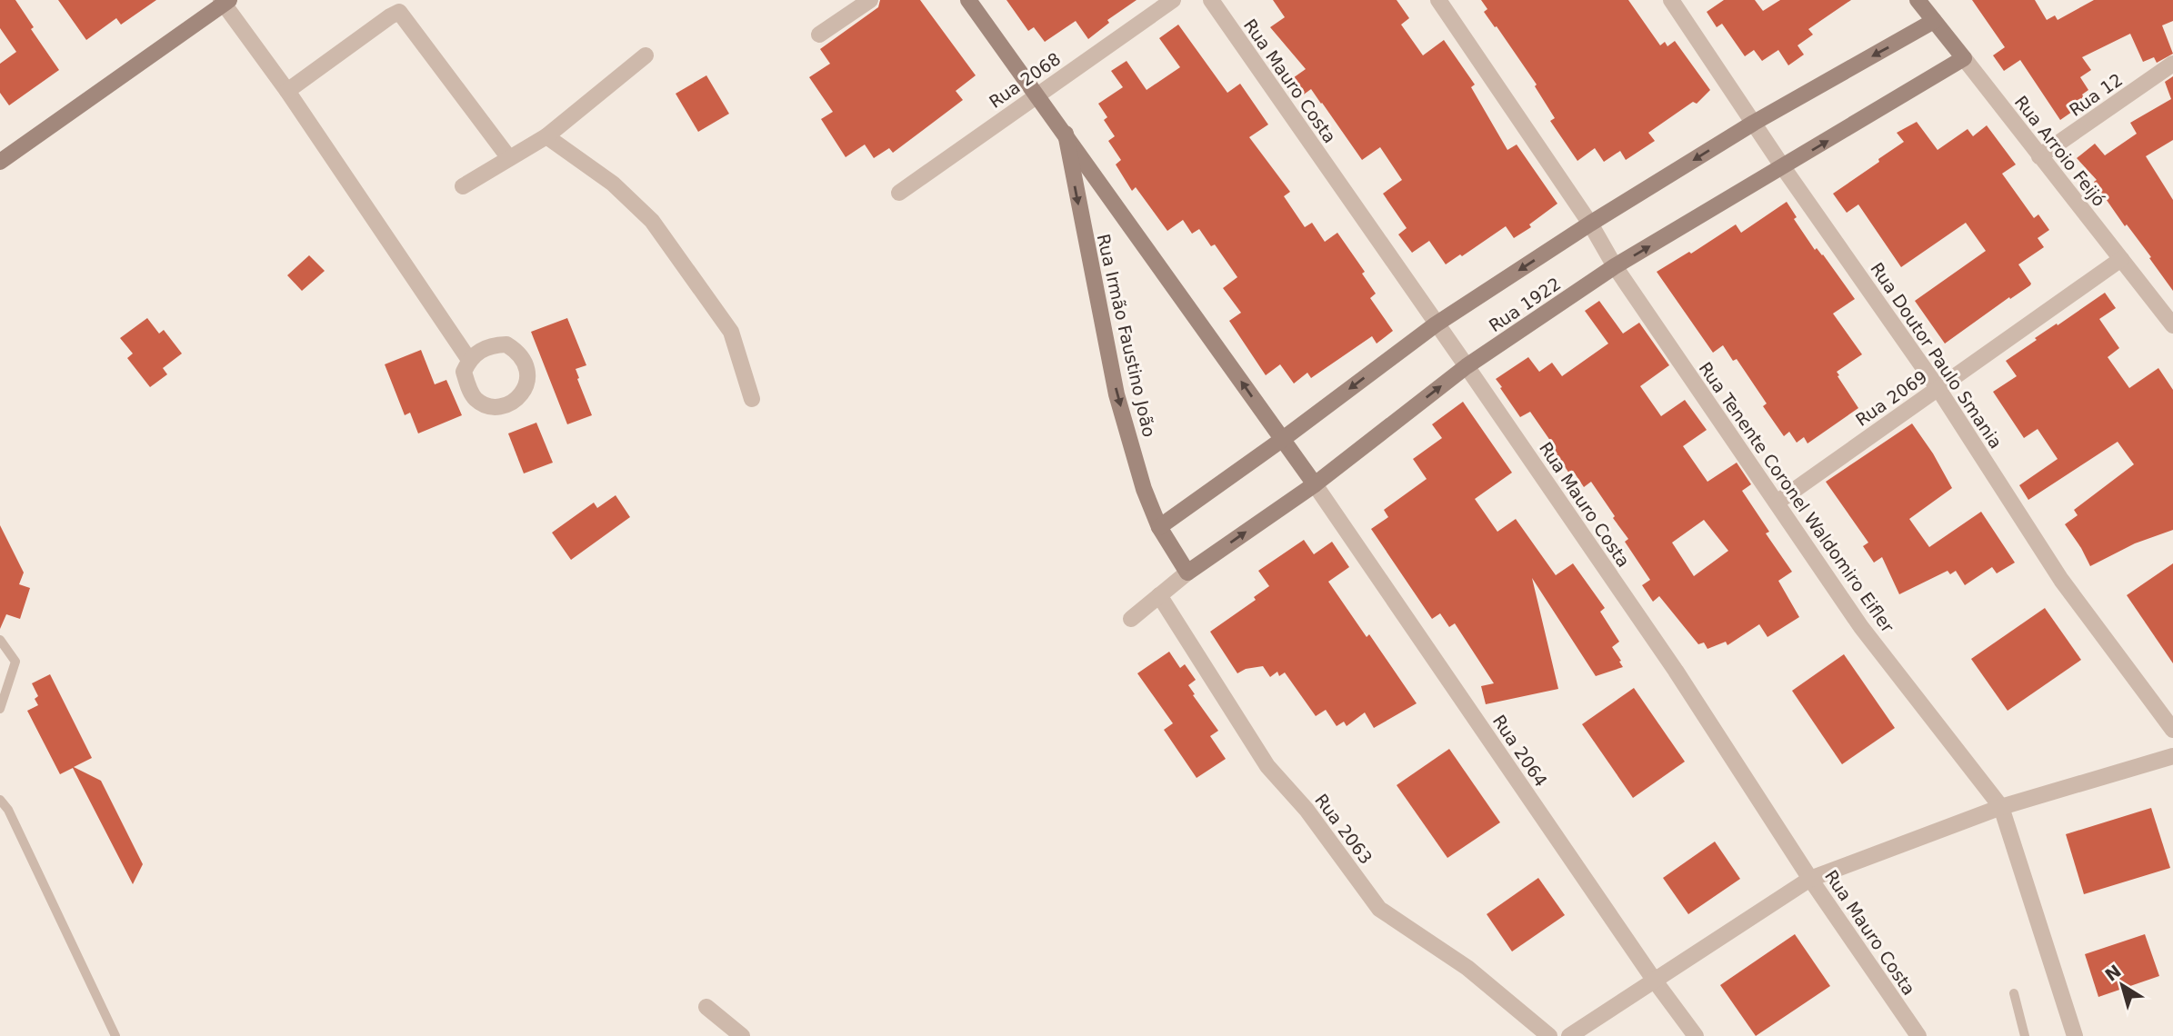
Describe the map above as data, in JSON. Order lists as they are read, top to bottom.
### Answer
{
  "streets": {
    "street": [
      "Rua 2068",
      "Rua Mauro Costa",
      "Rua 12",
      "Rua Arroio Feijó",
      "Rua 1922",
      "Rua Irmão Faustino João",
      "Rua Doutor Paulo Smania",
      "Rua 2069",
      "Rua Tenente Coronel Waldomiro Eifler",
      "Rua 2064",
      "Rua 2063"
    ]
  },
  "crossings": [
    ["Rua 2068", "Rua Irmão Faustino João"],
    ["Rua Mauro Costa", "Rua 1922"],
    ["Rua 12", "Rua Arroio Feijó"],
    ["Rua Arroio Feijó", "Rua 1922"],
    ["Rua Arroio Feijó", "Rua 2069"],
    ["Rua 1922", "Rua Irmão Faustino João"],
    ["Rua 1922", "Rua Doutor Paulo Smania"],
    ["Rua 1922", "Rua Tenente Coronel Waldomiro Eifler"],
    ["Rua 1922", "Rua 2064"],
    ["Rua 1922", "Rua 2063"],
    ["Rua Irmão Faustino João", "Rua 2064"],
    ["Rua Doutor Paulo Smania", "Rua 2069"],
    ["Rua 2069", "Rua Tenente Coronel Waldomiro Eifler"]
  ],
  "north": "top left"
}
